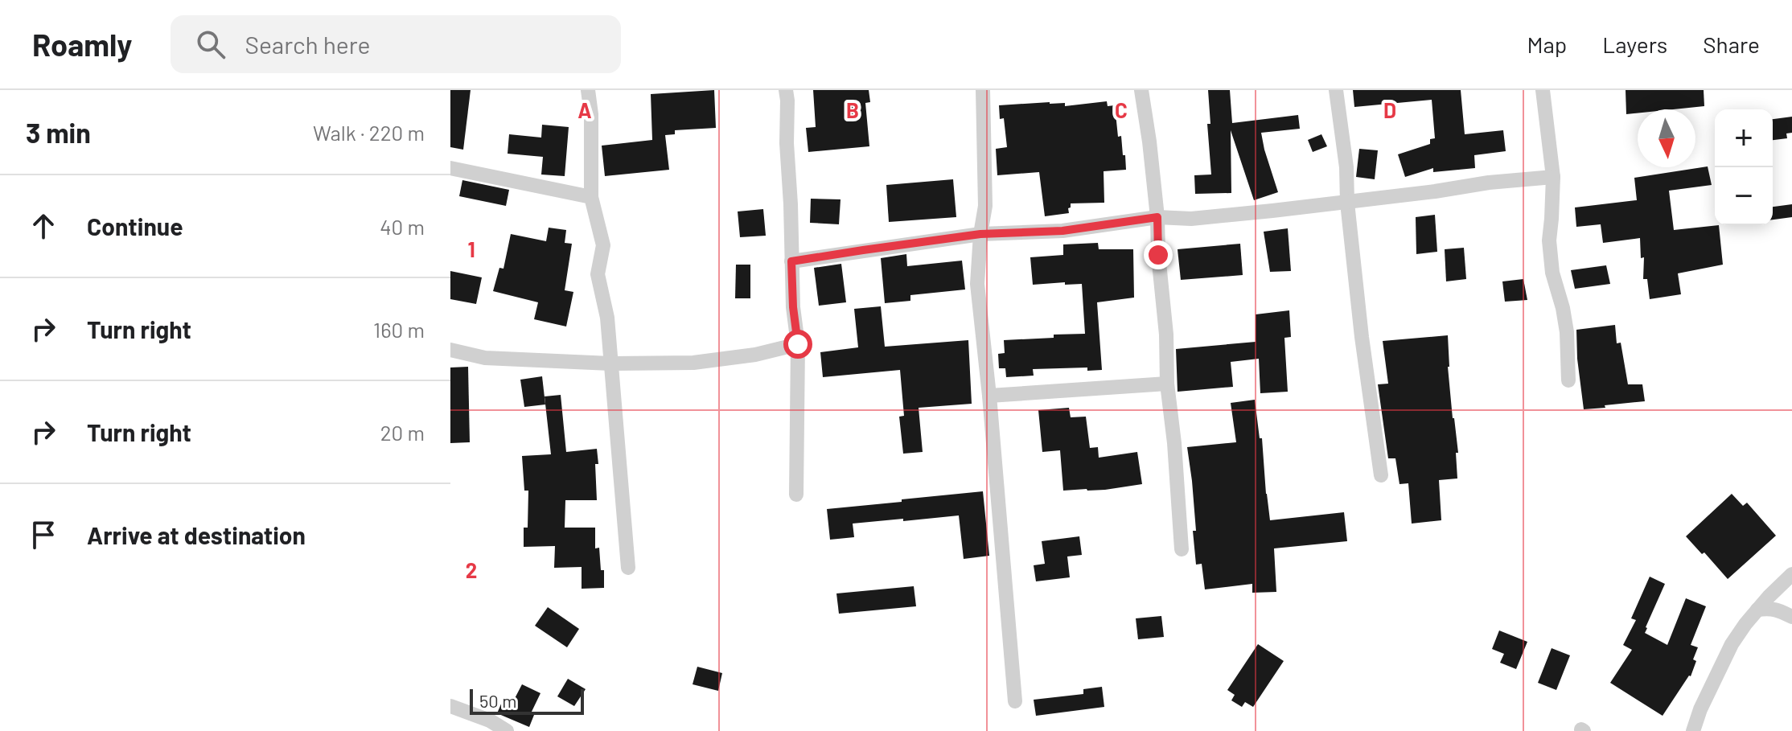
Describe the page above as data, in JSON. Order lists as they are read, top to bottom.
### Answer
{
  "scale_bar": "50 m",
  "north": "bottom",
  "page": {
    "header": "Roamly",
    "search": "Search here",
    "nav": ["Map", "Layers", "Share"],
    "heading": ["3 min", "Walk · 220 m"],
    "map_buttons": ["+", "−"],
    "list": [
      ["Continue", "40 m"],
      ["Turn right", "160 m"],
      ["Turn right", "20 m"],
      "Arrive at destination"
    ],
    "scale": "50 m"
  },
  "grid": {
    "columns": [
      "A",
      "B",
      "C",
      "D"
    ],
    "rows": ["1", "2"]
  }
}
